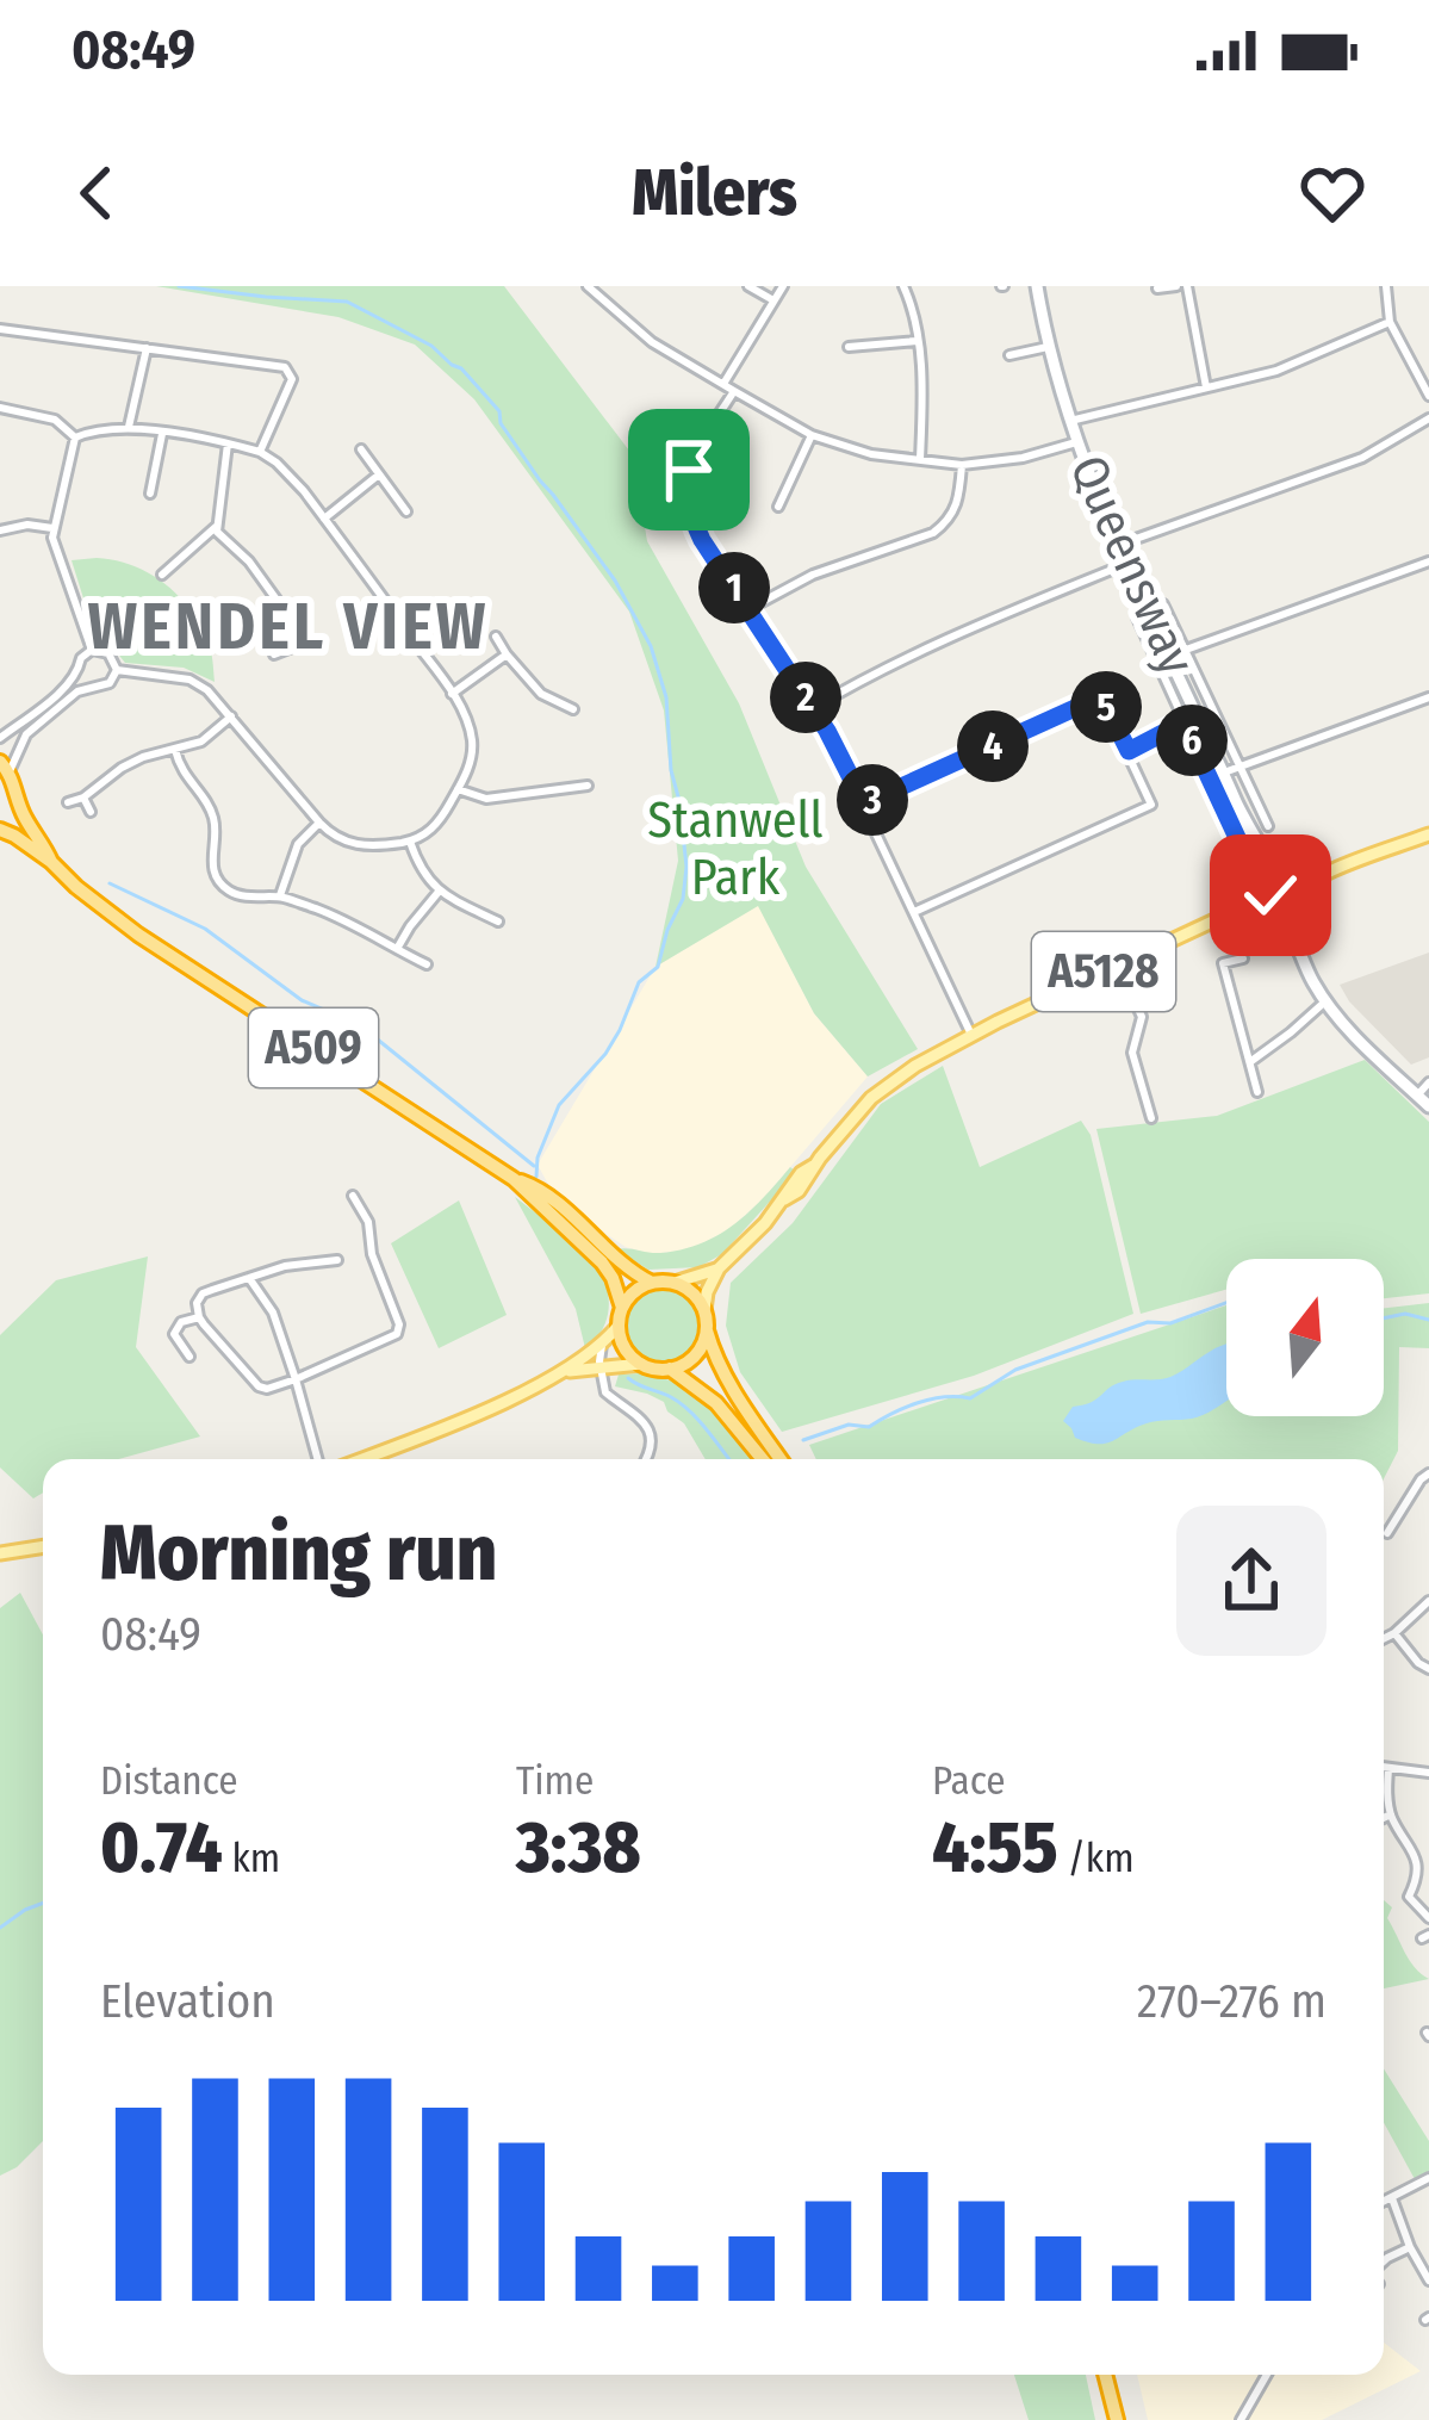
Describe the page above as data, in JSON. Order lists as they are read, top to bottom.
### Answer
{
  "streets": {
    "highway": ["A509"],
    "main road": ["A5128"],
    "street": ["Queensway"]
  },
  "crossings": [
    ["Queensway", "A5128"],
    ["A5128", "A509"]
  ],
  "districts": ["WENDEL VIEW"],
  "parks": ["Stanwell Park"],
  "north": "top",
  "page": {
    "status": "08:49",
    "header": "Milers",
    "pins": [
      "1",
      "2",
      "5",
      "6",
      "4",
      "3"
    ],
    "heading": ["Morning run", "08:49"],
    "stats": [
      ["Distance", "0.74 km"],
      ["Time", "3:38"],
      ["Pace", "4:55 /km"]
    ],
    "chart": ["Elevation", "270–276 m"]
  }
}
